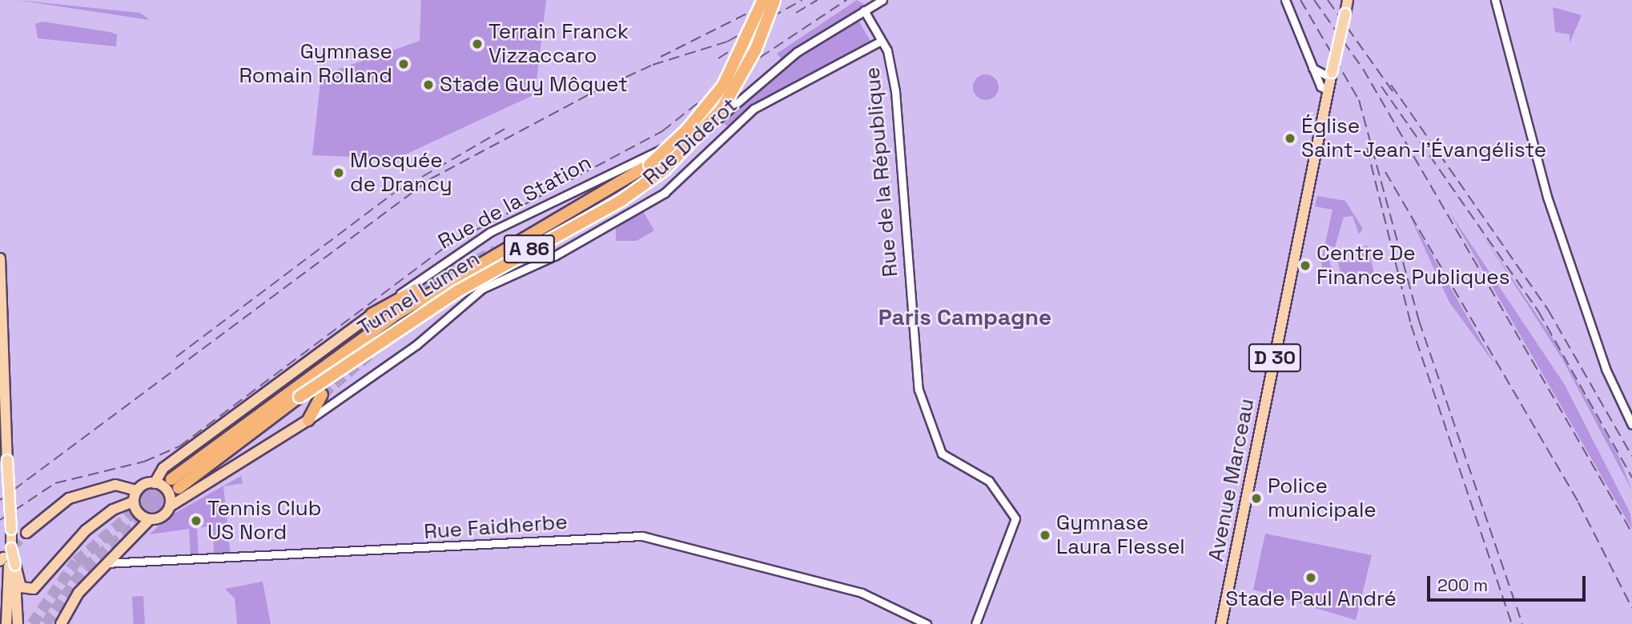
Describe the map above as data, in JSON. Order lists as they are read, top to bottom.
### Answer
{
  "streets": {
    "highway": ["A 86", "Tunnel Lumen"],
    "main road": [
      "Rue Diderot",
      "Rue de la Station",
      "D 30",
      "Avenue Marceau"
    ],
    "street": ["Rue de la République", "Rue Faidherbe"]
  },
  "crossings": [
    ["Rue Diderot", "Rue de la République"],
    ["Rue Diderot", "Rue de la Station"],
    ["Rue Diderot", "Tunnel Lumen"],
    ["Rue de la République", "Rue de la Station"],
    ["Rue de la Station", "Tunnel Lumen"]
  ],
  "districts": ["Paris Campagne"],
  "places": [
    "Terrain Franck Vizzaccaro",
    "Gymnase Romain Rolland",
    "Stade Guy Môquet",
    "Église Saint-Jean-l'Évangéliste",
    "Mosquée de Drancy",
    "Centre De Finances Publiques",
    "Police municipale",
    "Tennis Club US Nord",
    "Gymnase Laura Flessel",
    "Stade Paul André"
  ],
  "scale_bar": "200 m"
}
